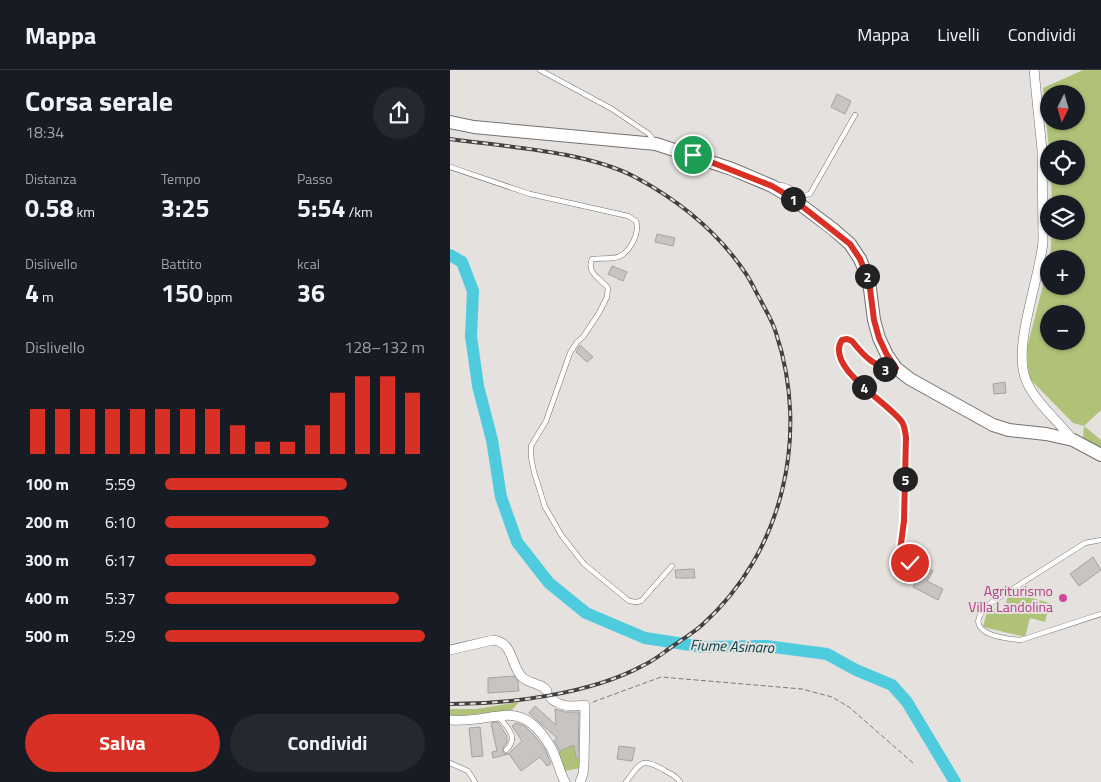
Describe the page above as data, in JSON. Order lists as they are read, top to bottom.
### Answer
{
  "water": ["Fiume Asinaro"],
  "places": ["Agriturismo Villa Landolina"],
  "north": "bottom",
  "page": {
    "header": "Mappa",
    "nav": ["Mappa", "Livelli", "Condividi"],
    "heading": ["Corsa serale", "18:34"],
    "map_buttons": ["+", "−"],
    "stats": [
      ["Distanza", "0.58 km"],
      ["Tempo", "3:25"],
      ["Passo", "5:54 /km"],
      ["Dislivello", "4 m"],
      ["Battito", "150 bpm"],
      ["kcal", "36"]
    ],
    "pins": [
      "1",
      "2",
      "3",
      "4",
      "5"
    ],
    "chart": ["Dislivello", "128–132 m"],
    "list": [
      {
        "name": "100 m",
        "note": "5:59"
      },
      {
        "name": "200 m",
        "note": "6:10"
      },
      {
        "name": "300 m",
        "note": "6:17"
      },
      {
        "name": "400 m",
        "note": "5:37"
      },
      {
        "name": "500 m",
        "note": "5:29"
      }
    ],
    "buttons": ["Salva", "Condividi"]
  }
}
